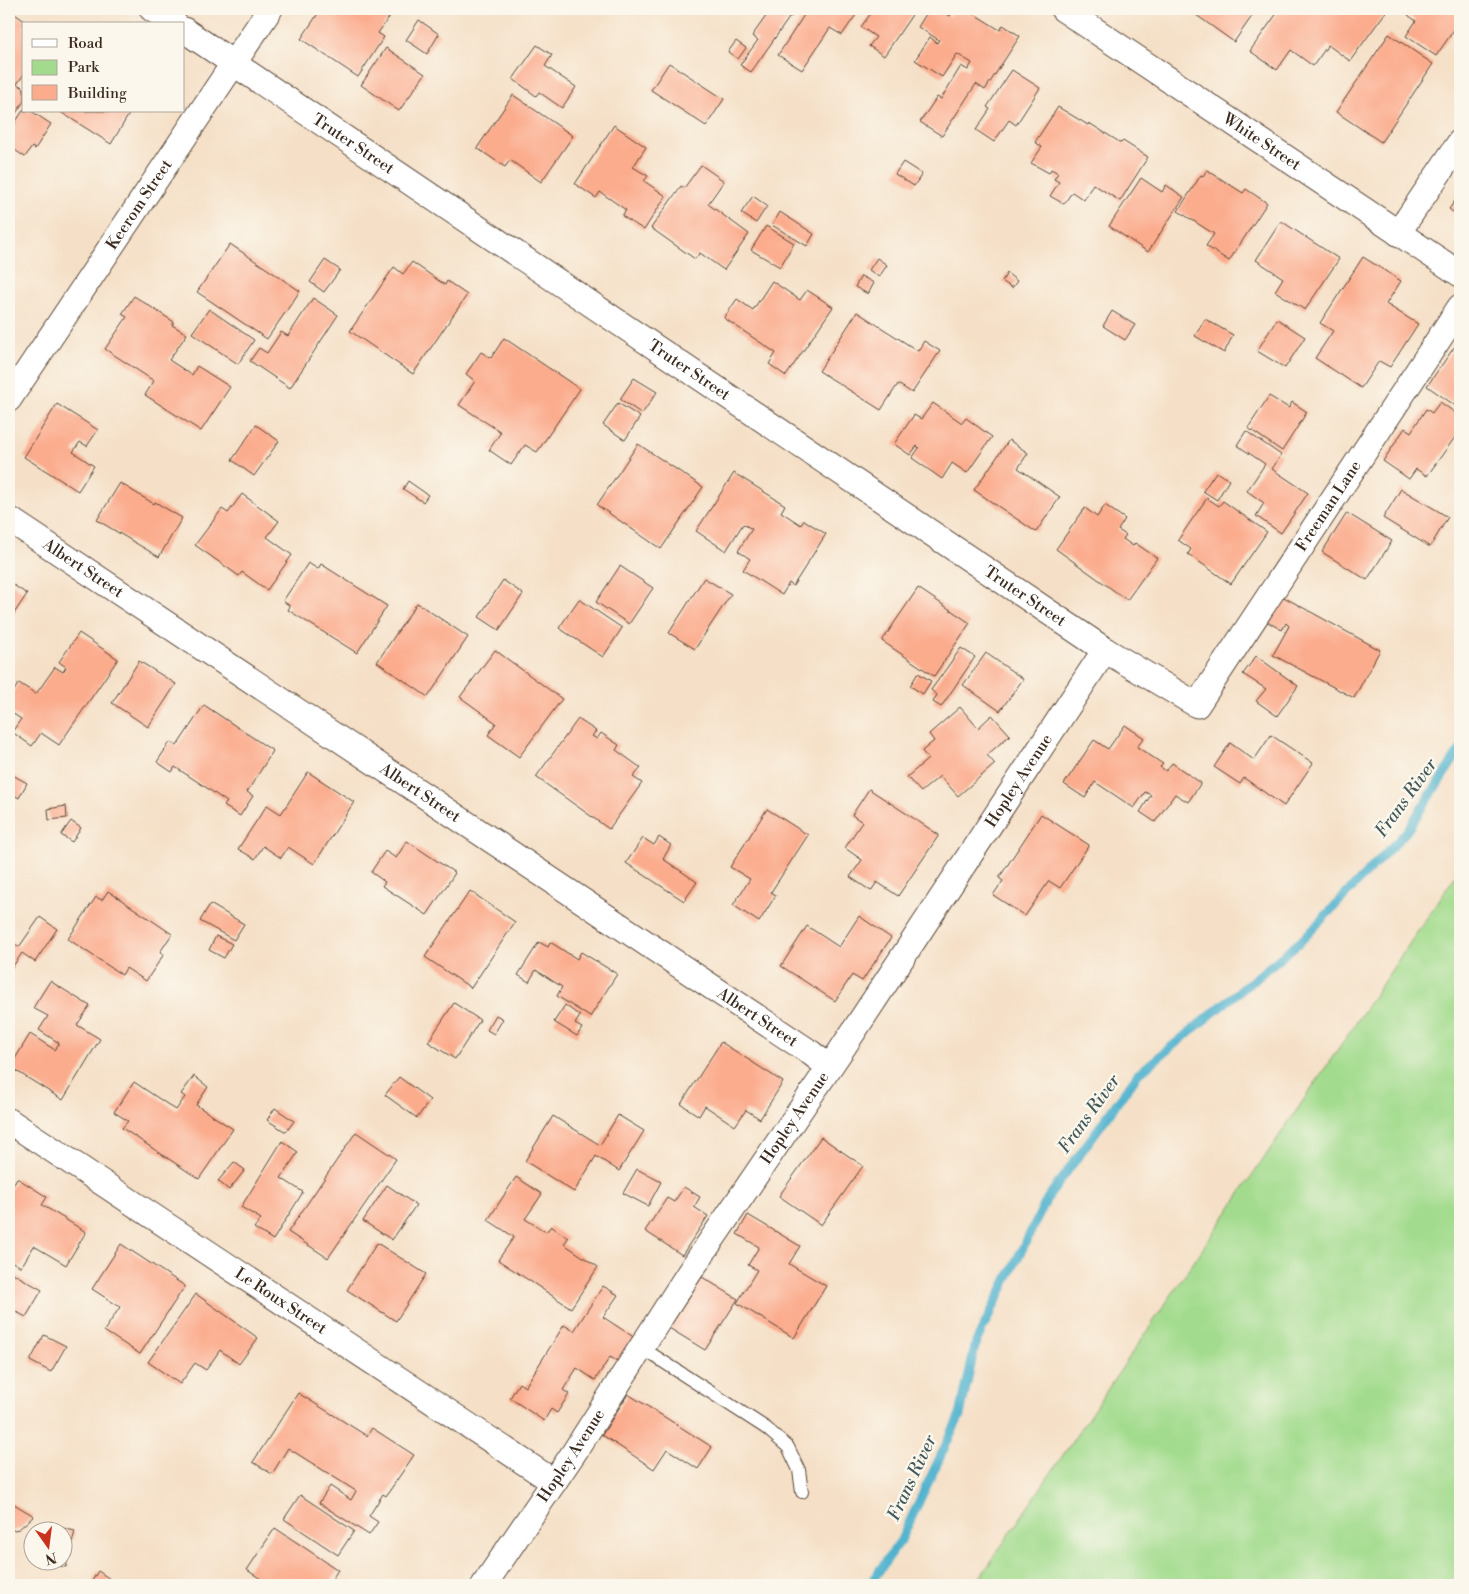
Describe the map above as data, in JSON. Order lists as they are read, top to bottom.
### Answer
{
  "streets": {
    "street": [
      "White Street",
      "Truter Street",
      "Keerom Street",
      "Freeman Lane",
      "Albert Street",
      "Hopley Avenue",
      "Le Roux Street"
    ]
  },
  "crossings": [
    ["Truter Street", "Keerom Street"],
    ["Truter Street", "Freeman Lane"],
    ["Truter Street", "Hopley Avenue"],
    ["Albert Street", "Hopley Avenue"],
    ["Hopley Avenue", "Le Roux Street"]
  ],
  "water": ["Frans River"],
  "legend": ["Road", "Park", "Building"],
  "north": "bottom"
}
